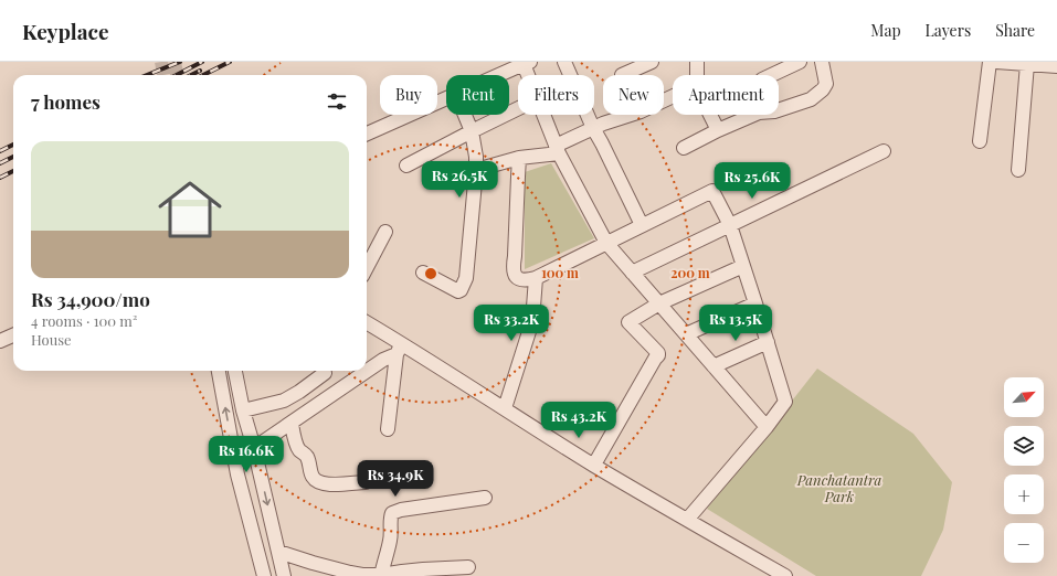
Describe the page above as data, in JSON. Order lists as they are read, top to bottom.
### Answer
{
  "parks": ["Panchatantra Park"],
  "north": "top right",
  "page": {
    "header": "Keyplace",
    "nav": ["Map", "Layers", "Share"],
    "chip": [
      "Buy",
      "Rent",
      "Filters",
      "New",
      "Apartment"
    ],
    "heading": "7 homes",
    "list": [
      {
        "name": "Rs 34,900/mo",
        "note": "4 rooms · 100 m² · House"
      }
    ],
    "price": [
      "Rs 26.5K",
      "Rs 25.6K",
      "Rs 33.2K",
      "Rs 13.5K",
      "Rs 43.2K",
      "Rs 16.6K",
      "Rs 34.9K"
    ],
    "map_buttons": ["+", "−"]
  },
  "rings": ["100 m", "200 m"]
}
